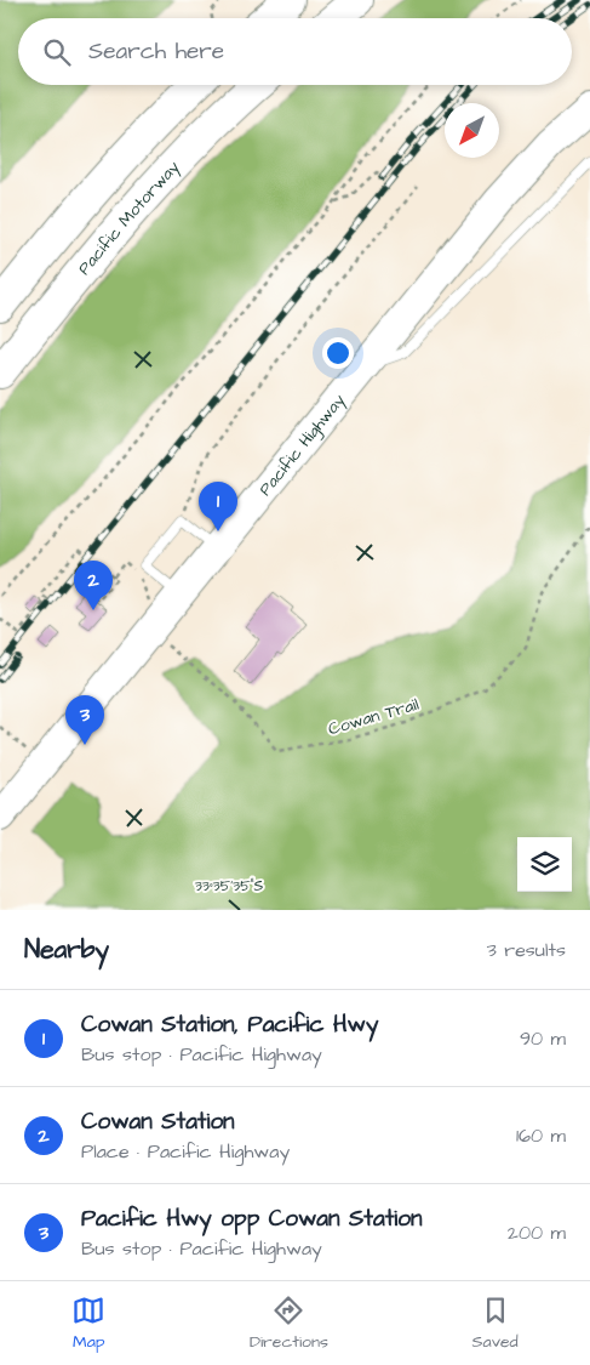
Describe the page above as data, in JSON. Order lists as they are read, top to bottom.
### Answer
{
  "streets": {
    "highway": ["Pacific Motorway"],
    "main road": ["Pacific Highway"],
    "path": ["Cowan Trail"]
  },
  "crossings": [
    ["Pacific Highway", "Cowan Trail"]
  ],
  "north": "bottom left",
  "page": {
    "search": "Search here",
    "pins": ["1", "2", "3"],
    "heading": ["Nearby", "3 results"],
    "list": [
      {
        "mark": "1",
        "name": "Cowan Station, Pacific Hwy",
        "note": "Bus stop · Pacific Highway",
        "value": "90 m"
      },
      {
        "mark": "2",
        "name": "Cowan Station",
        "note": "Place · Pacific Highway",
        "value": "160 m"
      },
      {
        "mark": "3",
        "name": "Pacific Hwy opp Cowan Station",
        "note": "Bus stop · Pacific Highway",
        "value": "200 m"
      }
    ],
    "nav": ["Map", "Directions", "Saved"]
  },
  "coordinates": ["33°35'35\"S"]
}
